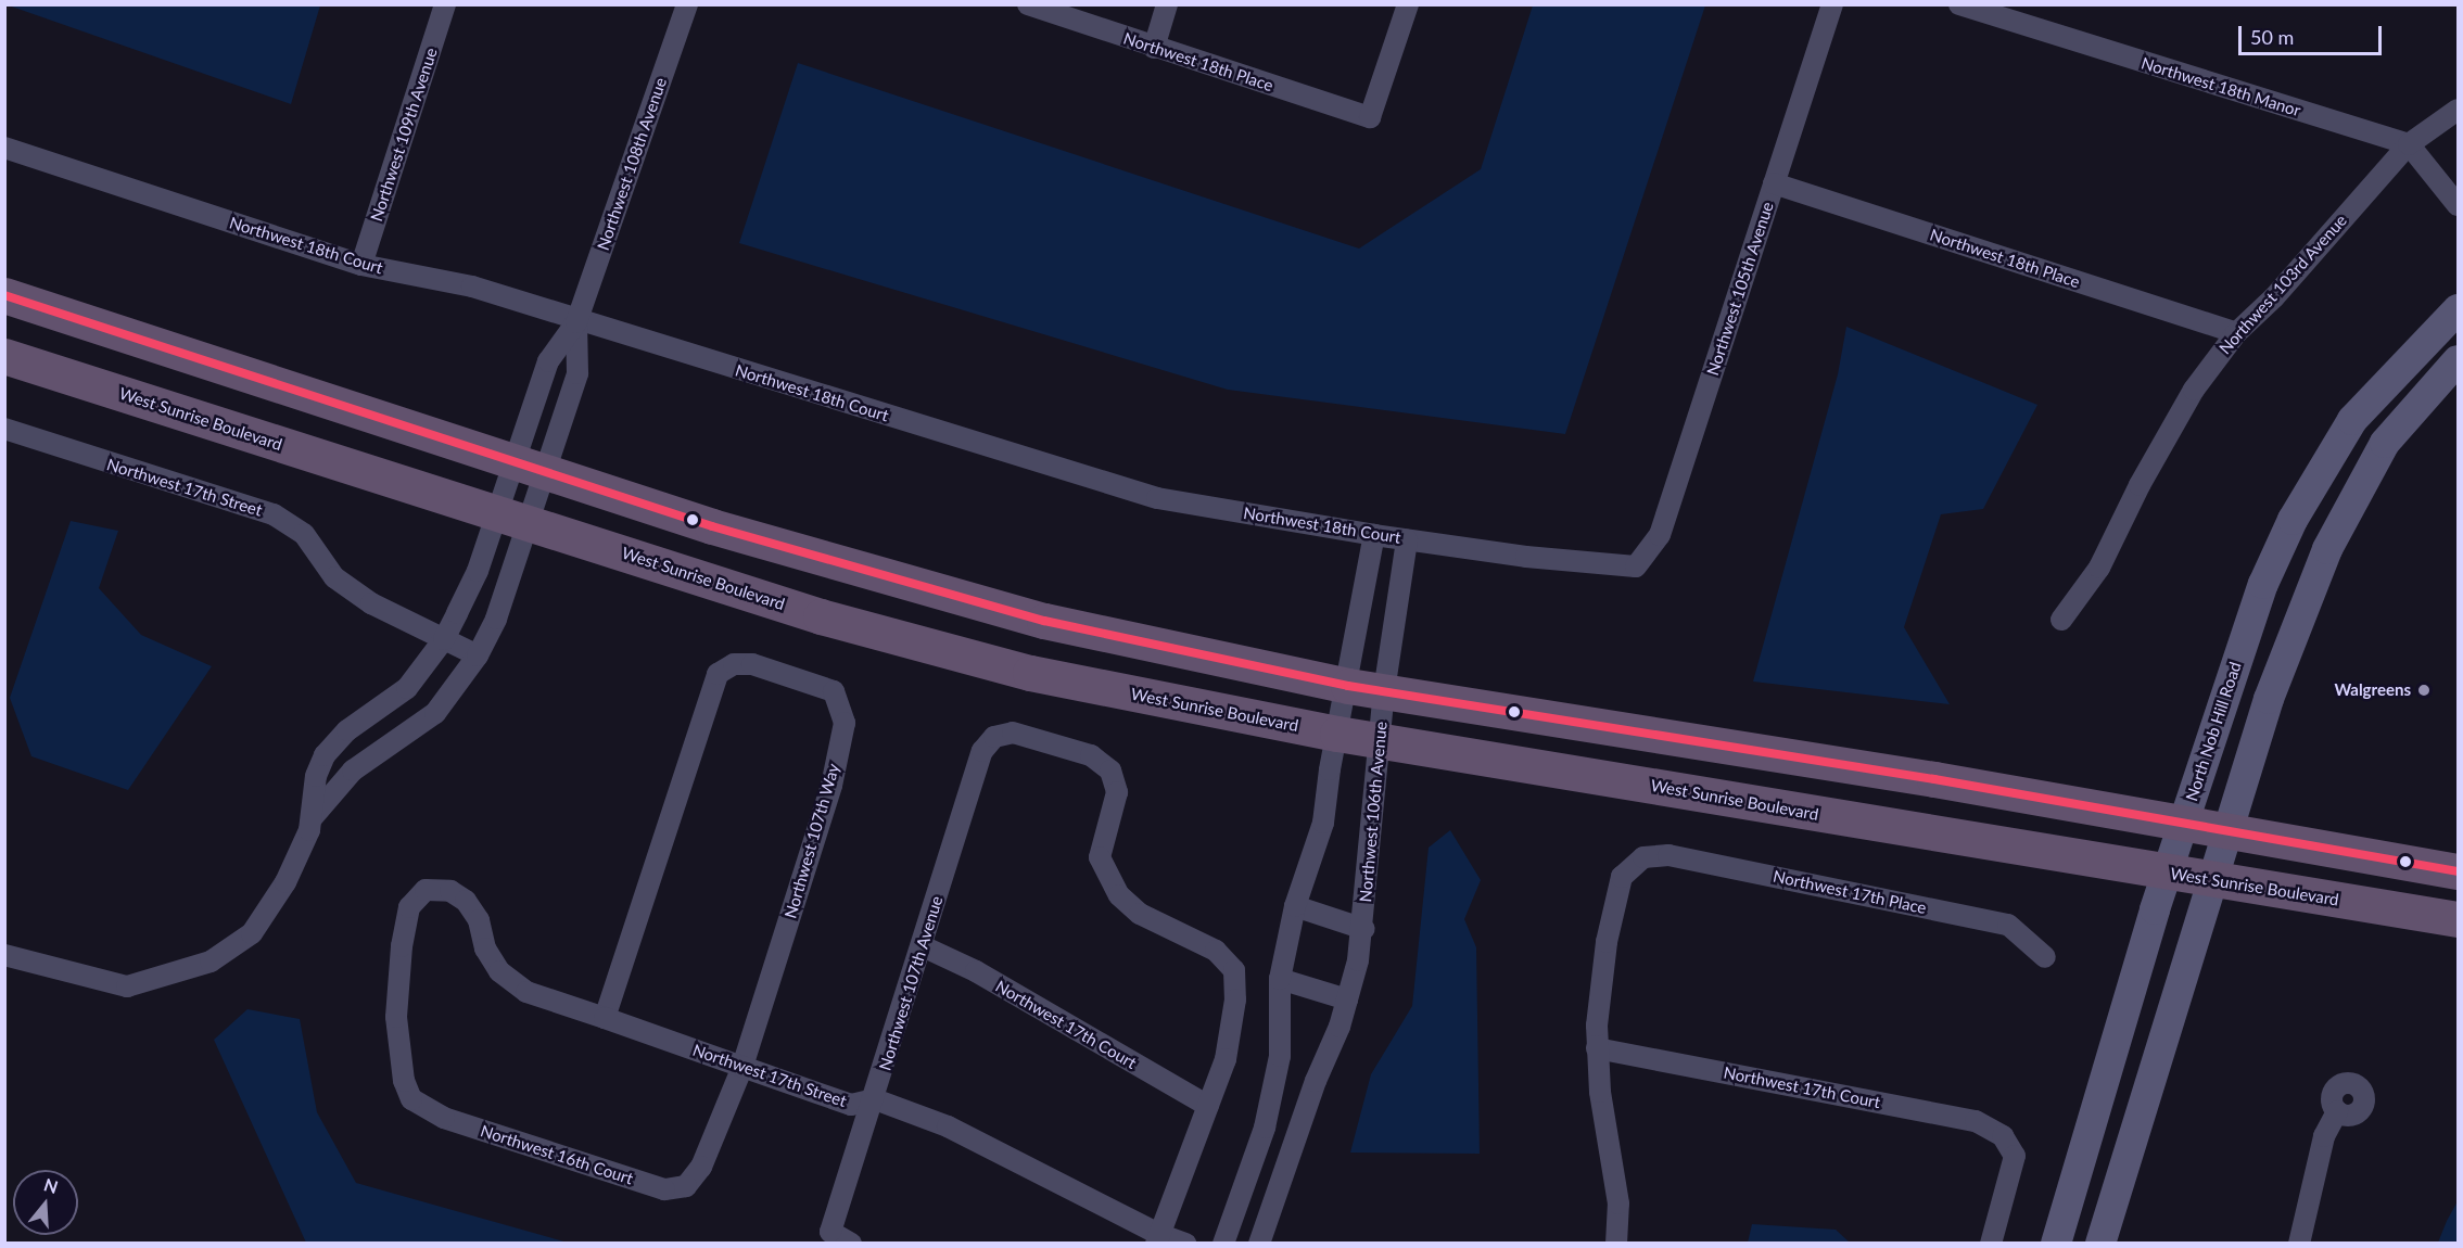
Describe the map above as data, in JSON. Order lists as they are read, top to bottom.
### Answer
{
  "streets": {
    "highway": ["West Sunrise Boulevard"],
    "main road": ["North Nob Hill Road"],
    "street": [
      "Northwest 18th Place",
      "Northwest 18th Manor",
      "Northwest 109th Avenue",
      "Northwest 108th Avenue",
      "Northwest 18th Court",
      "Northwest 103rd Avenue",
      "Northwest 105th Avenue",
      "Northwest 17th Street",
      "Northwest 106th Avenue",
      "Northwest 107th Way",
      "Northwest 17th Place",
      "Northwest 107th Avenue",
      "Northwest 17th Court",
      "Northwest 16th Court"
    ]
  },
  "crossings": [
    ["Northwest 18th Place", "Northwest 103rd Avenue"],
    ["Northwest 18th Place", "Northwest 105th Avenue"],
    ["Northwest 18th Manor", "Northwest 103rd Avenue"],
    ["Northwest 109th Avenue", "Northwest 18th Court"],
    ["Northwest 108th Avenue", "Northwest 18th Court"],
    ["Northwest 108th Avenue", "West Sunrise Boulevard"],
    ["Northwest 108th Avenue", "Northwest 17th Street"],
    ["Northwest 18th Court", "Northwest 105th Avenue"],
    ["Northwest 18th Court", "Northwest 106th Avenue"],
    ["West Sunrise Boulevard", "North Nob Hill Road"],
    ["West Sunrise Boulevard", "Northwest 106th Avenue"],
    ["Northwest 17th Street", "Northwest 107th Way"],
    ["Northwest 17th Street", "Northwest 107th Avenue"],
    ["Northwest 17th Street", "Northwest 16th Court"],
    ["Northwest 107th Way", "Northwest 16th Court"],
    ["Northwest 17th Place", "Northwest 17th Court"],
    ["Northwest 107th Avenue", "Northwest 17th Court"]
  ],
  "places": ["Walgreens"],
  "scale_bar": "50 m",
  "north": "top"
}
